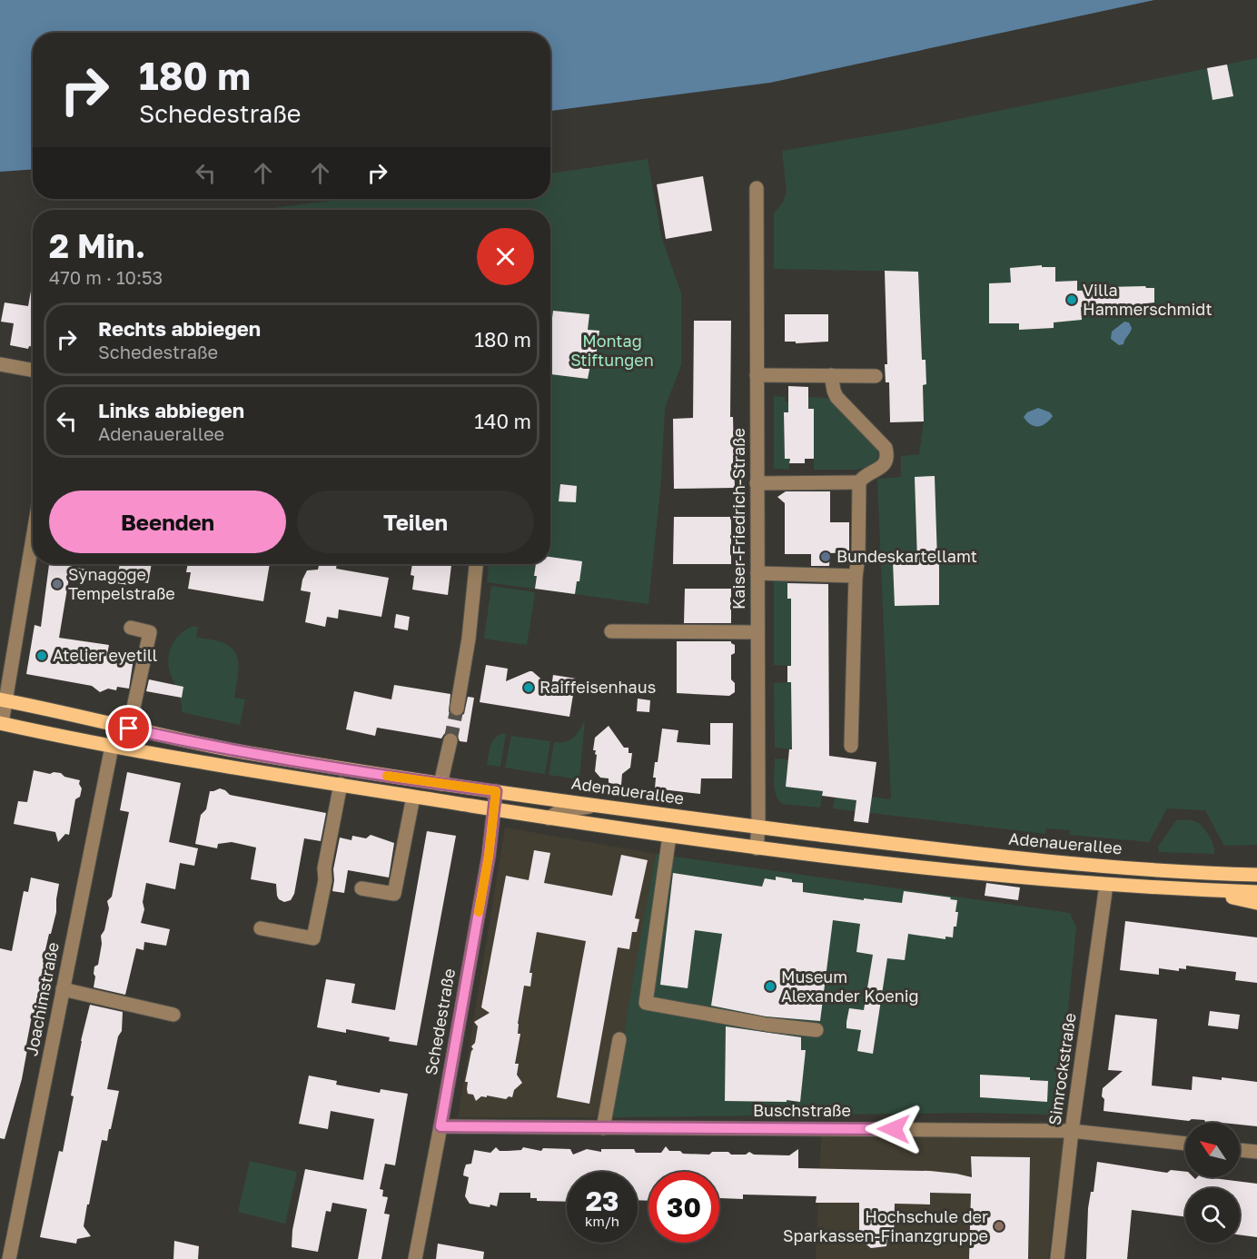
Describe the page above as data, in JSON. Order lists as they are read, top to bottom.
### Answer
{
  "streets": {
    "main road": ["Adenauerallee"],
    "street": [
      "Kaiser-Friedrich-Straße",
      "Joachimstraße",
      "Schedestraße",
      "Simrockstraße",
      "Buschstraße"
    ]
  },
  "crossings": [
    ["Kaiser-Friedrich-Straße", "Adenauerallee"],
    ["Adenauerallee", "Schedestraße"],
    ["Schedestraße", "Buschstraße"],
    ["Simrockstraße", "Buschstraße"]
  ],
  "parks": ["Montag Stiftungen"],
  "places": [
    "Villa Hammerschmidt",
    "Bundeskartellamt",
    "Synagoge Tempelstraße",
    "Atelier eyetill",
    "Raiffeisenhaus",
    "Museum Alexander Koenig",
    "Hochschule der Sparkassen-Finanzgruppe"
  ],
  "north": "top left",
  "page": {
    "turn": ["180 m", "Schedestraße"],
    "heading": ["2 Min.", "470 m · 10:53"],
    "list": [
      {
        "name": "Rechts abbiegen",
        "note": "Schedestraße",
        "value": "180 m"
      },
      {
        "name": "Links abbiegen",
        "note": "Adenauerallee",
        "value": "140 m"
      }
    ],
    "buttons": ["Beenden", "Teilen"],
    "speed": "23 km/h",
    "limit": "30"
  }
}
